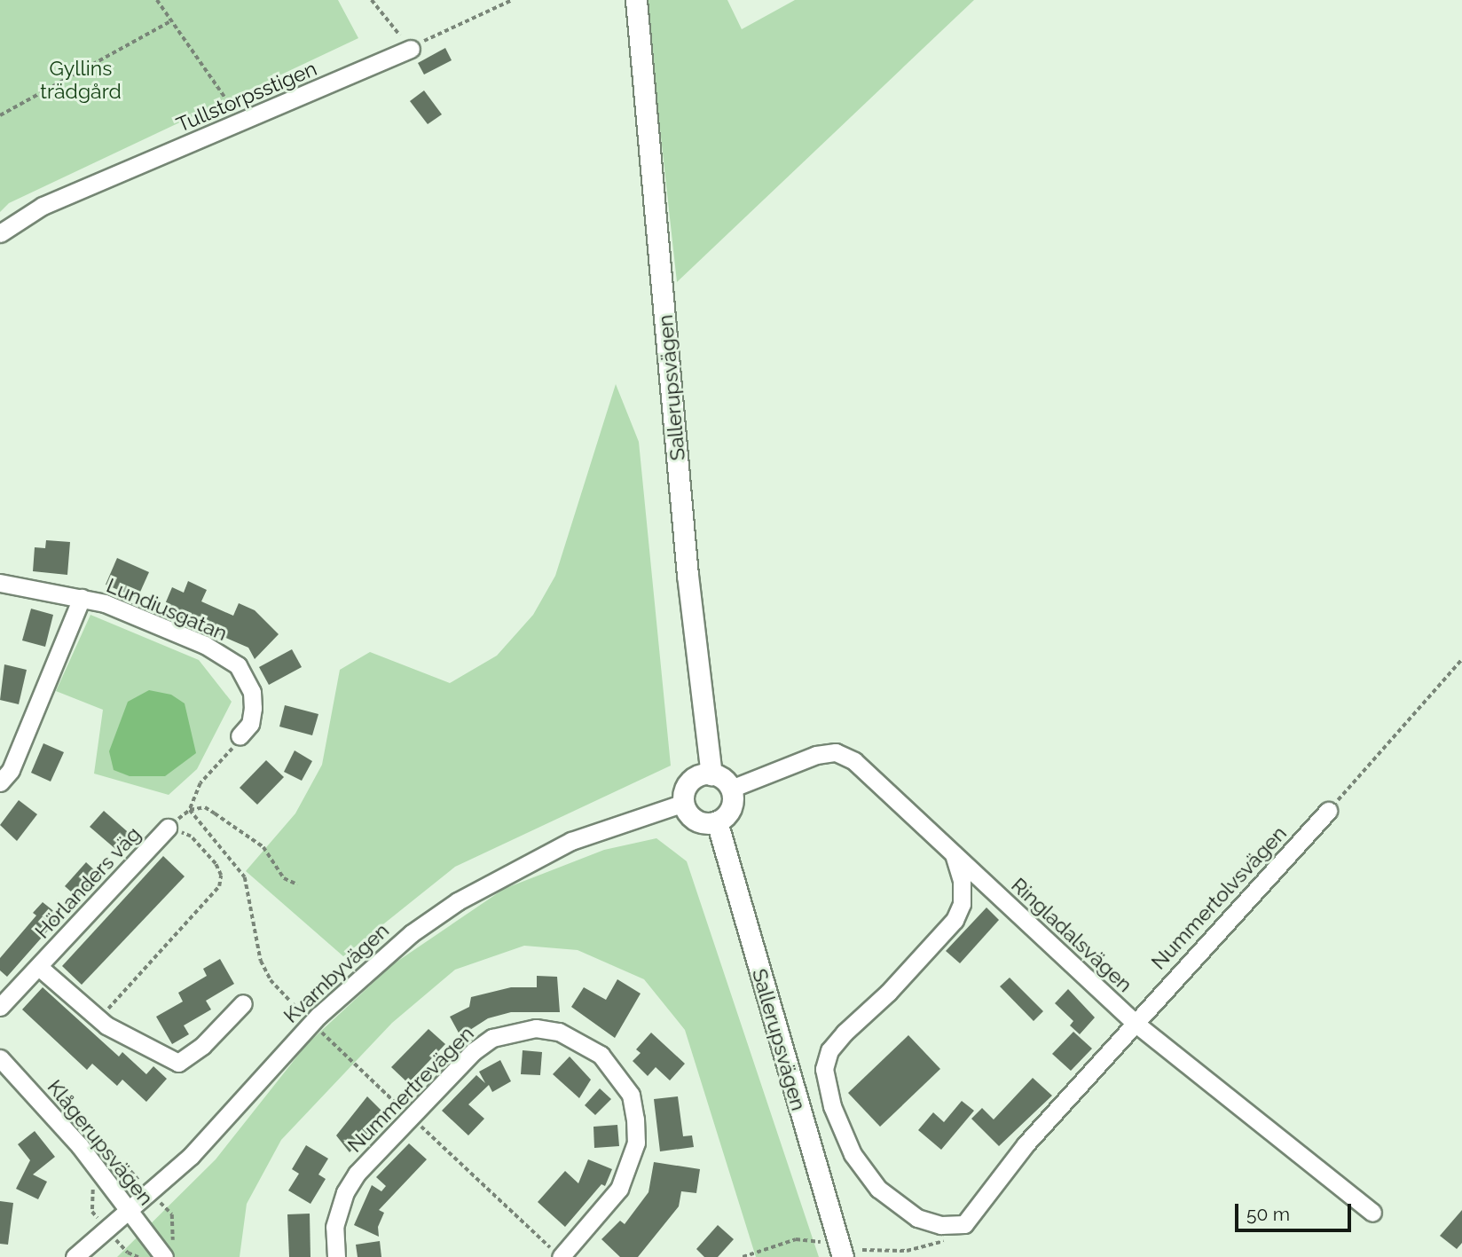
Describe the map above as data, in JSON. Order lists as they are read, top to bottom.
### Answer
{
  "streets": {
    "main road": ["Sallerupsvägen"],
    "street": [
      "Tullstorpsstigen",
      "Lundiusgatan",
      "Hörlanders väg",
      "Nummertolvsvägen",
      "Ringladalsvägen",
      "Kvarnbyvägen",
      "Nummertrevägen",
      "Klågerupsvägen"
    ]
  },
  "crossings": [
    ["Sallerupsvägen", "Ringladalsvägen"],
    ["Sallerupsvägen", "Kvarnbyvägen"],
    ["Nummertolvsvägen", "Ringladalsvägen"],
    ["Ringladalsvägen", "Kvarnbyvägen"],
    ["Kvarnbyvägen", "Klågerupsvägen"]
  ],
  "parks": ["Gyllins trädgård"],
  "scale_bar": "50 m"
}
